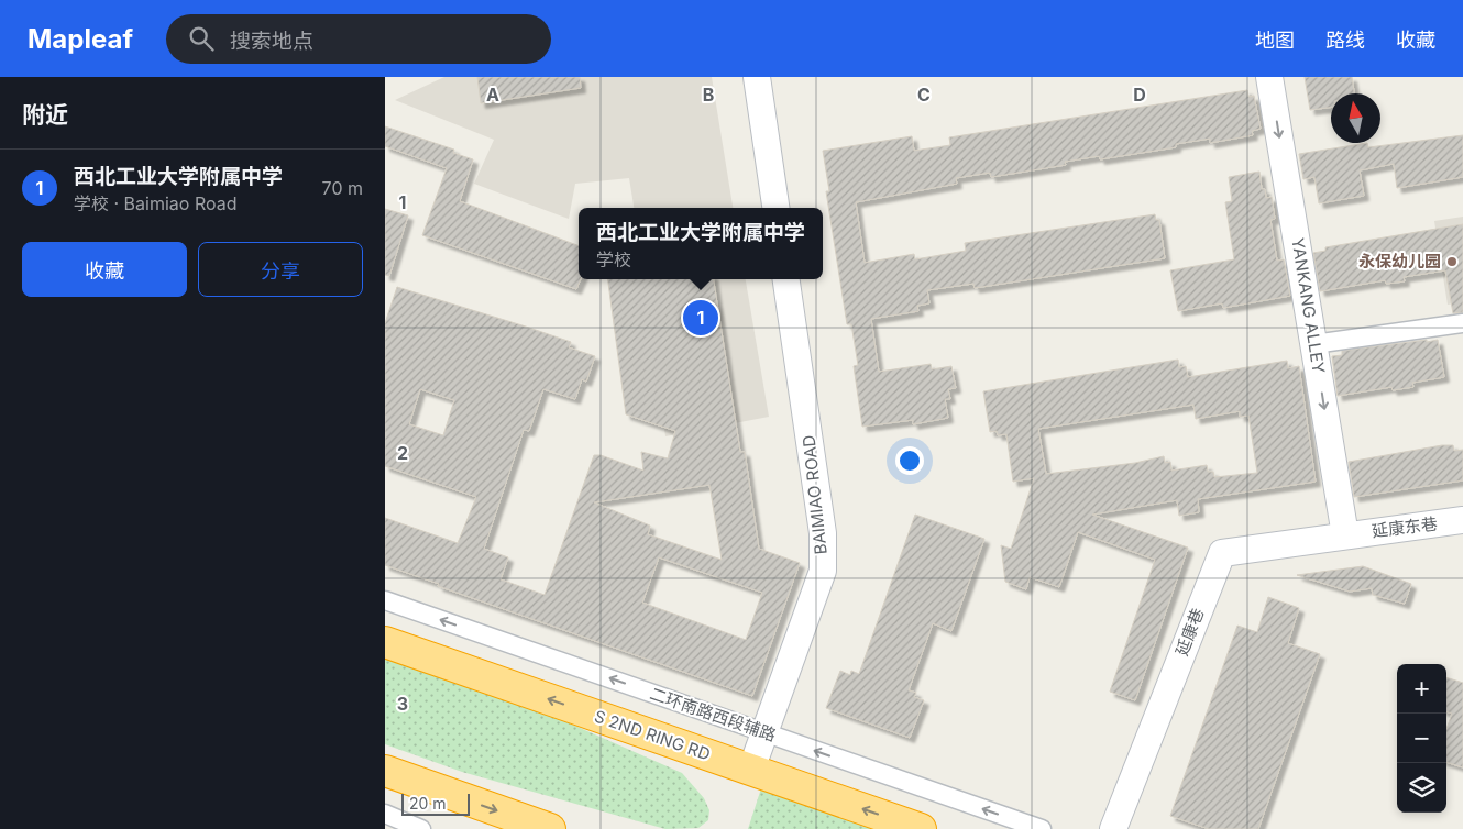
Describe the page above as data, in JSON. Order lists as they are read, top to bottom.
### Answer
{
  "streets": {
    "highway": ["S 2ND RING RD"],
    "street": [
      "YANKANG ALLEY",
      "BAIMIAO ROAD",
      "延康东巷",
      "延康巷",
      "二环南路西段辅路"
    ]
  },
  "crossings": [
    ["YANKANG ALLEY", "延康东巷"],
    ["YANKANG ALLEY", "延康巷"],
    ["BAIMIAO ROAD", "二环南路西段辅路"],
    ["BAIMIAO ROAD", "S 2ND RING RD"],
    ["延康东巷", "延康巷"]
  ],
  "one_way": ["YANKANG ALLEY", "二环南路西段辅路"],
  "places": ["永保幼儿园"],
  "scale_bar": "20 m",
  "north": "top",
  "page": {
    "header": "Mapleaf",
    "search": "搜索地点",
    "nav": ["地图", "路线", "收藏"],
    "heading": "附近",
    "list": [
      {
        "mark": "1",
        "name": "西北工业大学附属中学",
        "note": "学校 · Baimiao Road",
        "value": "70 m"
      }
    ],
    "popup": ["西北工业大学附属中学", "学校"],
    "buttons": ["收藏", "分享"],
    "pins": "1",
    "map_buttons": ["+", "−"],
    "scale": "20 m"
  },
  "grid": {
    "columns": [
      "A",
      "B",
      "C",
      "D"
    ],
    "rows": ["1", "2", "3"]
  }
}
